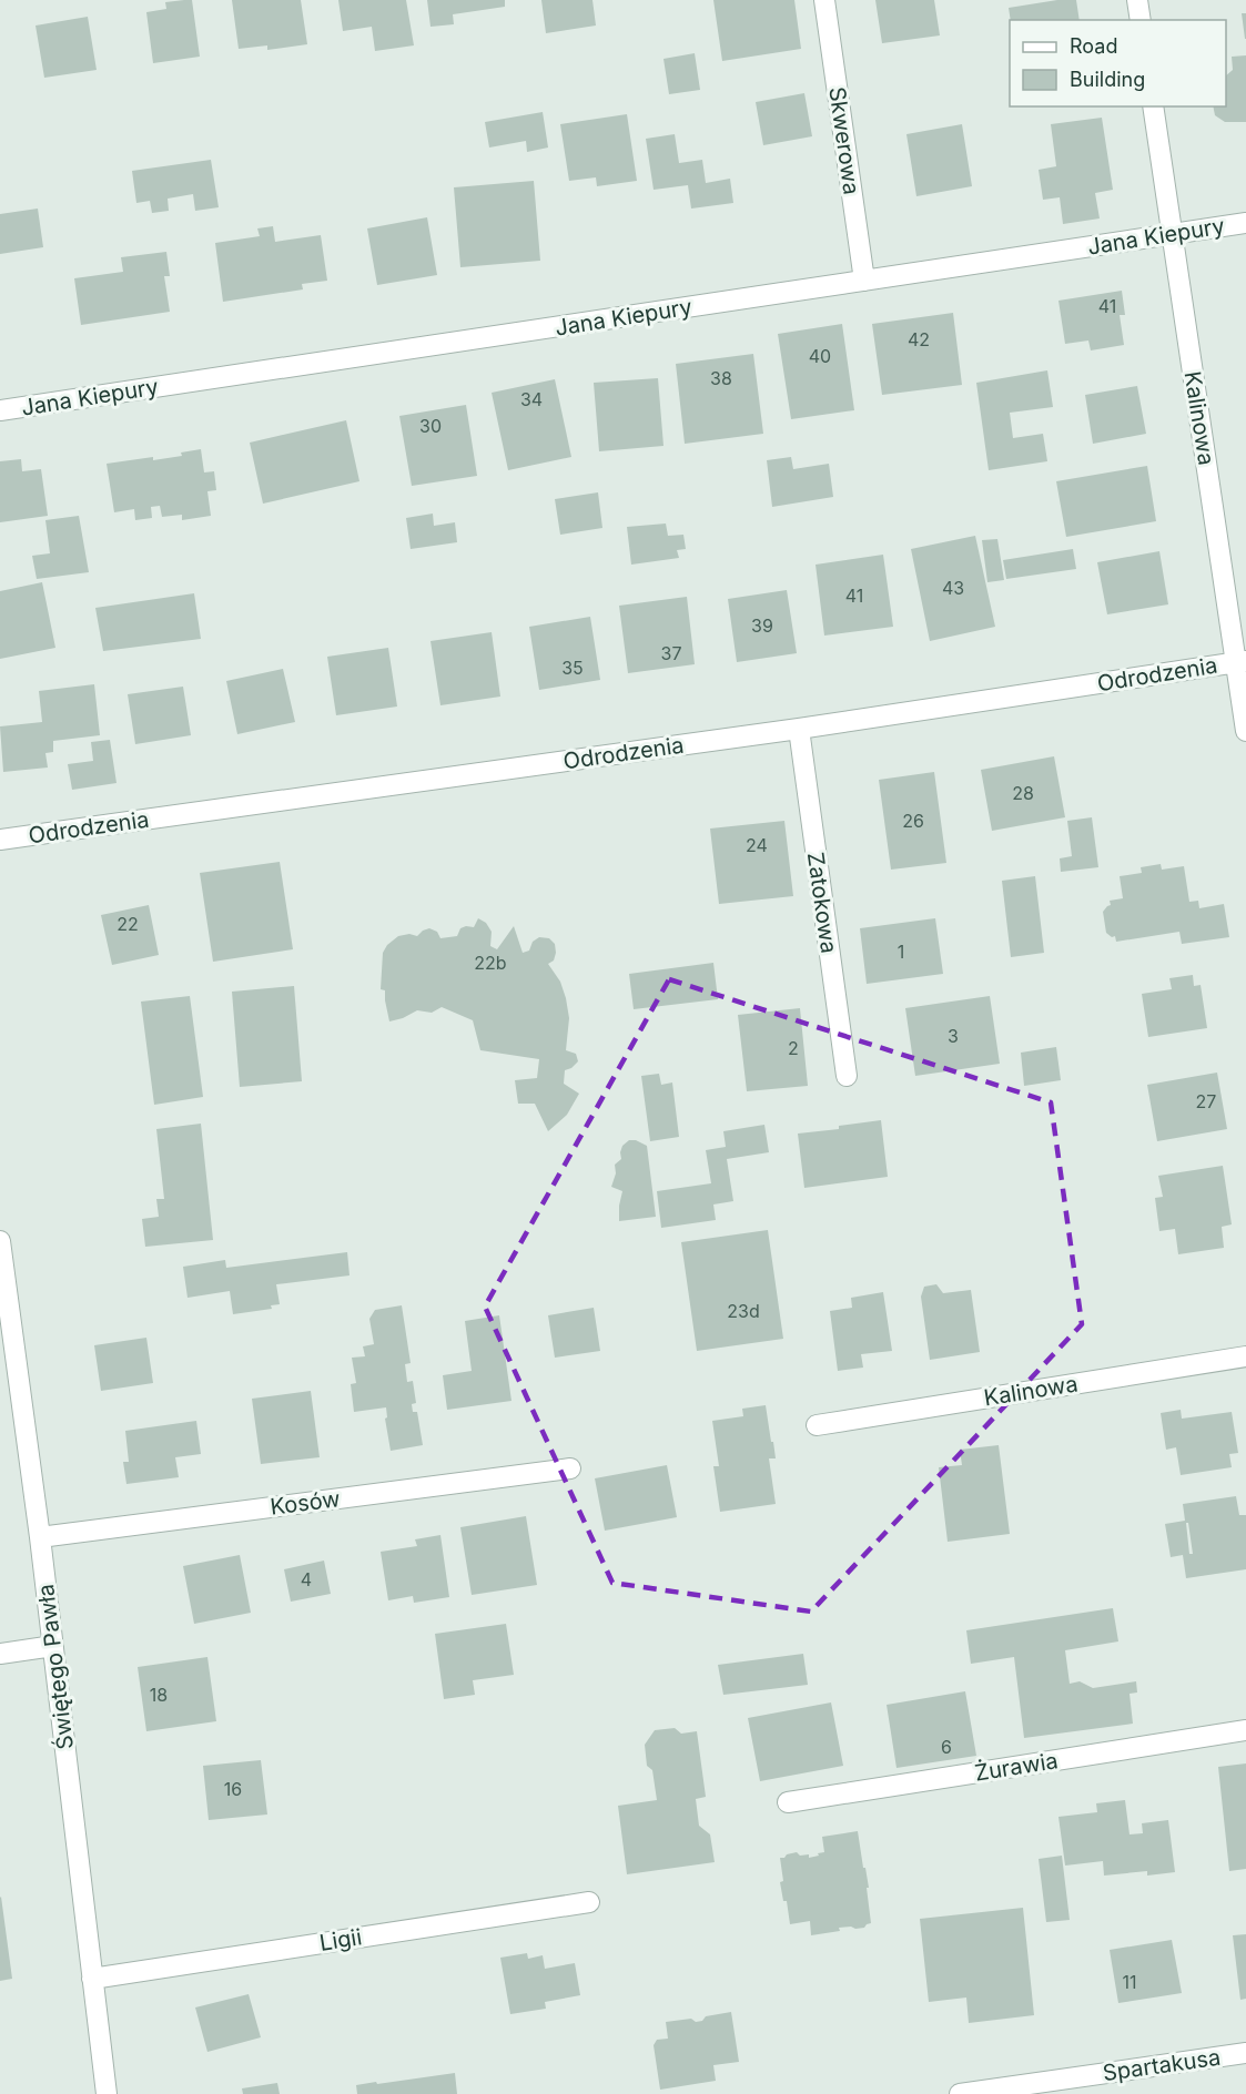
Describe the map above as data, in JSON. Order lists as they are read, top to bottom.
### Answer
{
  "streets": {
    "street": [
      "Skwerowa",
      "Jana Kiepury",
      "Kalinowa",
      "Odrodzenia",
      "Zatokowa",
      "Kosów",
      "Świętego Pawła",
      "Żurawia",
      "Ligii",
      "Spartakusa"
    ]
  },
  "crossings": [
    ["Skwerowa", "Jana Kiepury"],
    ["Jana Kiepury", "Kalinowa"],
    ["Kalinowa", "Odrodzenia"],
    ["Odrodzenia", "Zatokowa"],
    ["Kosów", "Świętego Pawła"],
    ["Świętego Pawła", "Ligii"]
  ],
  "house_numbers": [
    "41",
    "42",
    "40",
    "38",
    "34",
    "30",
    "43",
    "41",
    "39",
    "37",
    "35",
    "28",
    "26",
    "24",
    "22",
    "1",
    "22b",
    "3",
    "2",
    "27",
    "23d",
    "4",
    "18",
    "6",
    "16",
    "11"
  ],
  "legend": ["Road", "Building"]
}
